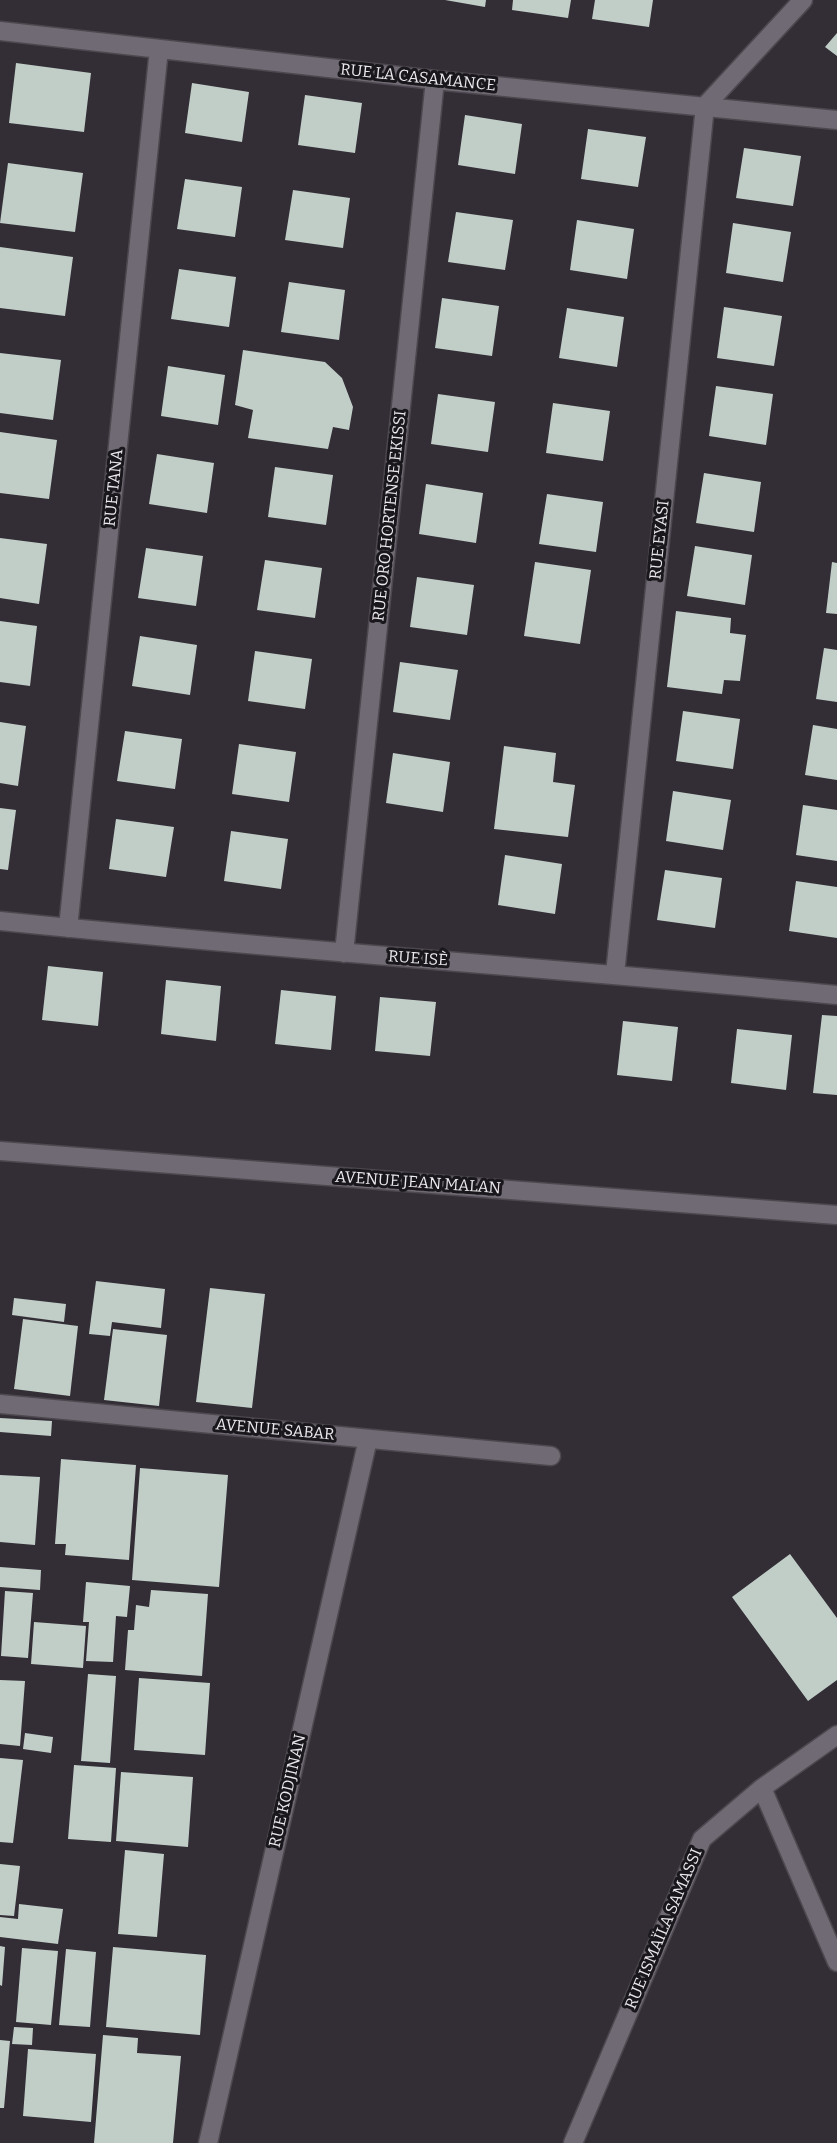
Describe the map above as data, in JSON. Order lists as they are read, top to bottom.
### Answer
{
  "streets": {
    "street": [
      "RUE LA CASAMANCE",
      "RUE TANA",
      "RUE ORO HORTENSE EKISSI",
      "RUE EYASI",
      "RUE ISÈ",
      "AVENUE JEAN MALAN",
      "AVENUE SABAR",
      "RUE KODJINAN",
      "RUE ISMAÏLA SAMASSI"
    ]
  },
  "crossings": [
    ["RUE LA CASAMANCE", "RUE TANA"],
    ["RUE LA CASAMANCE", "RUE ORO HORTENSE EKISSI"],
    ["RUE LA CASAMANCE", "RUE EYASI"],
    ["RUE TANA", "RUE ISÈ"],
    ["RUE ORO HORTENSE EKISSI", "RUE ISÈ"],
    ["RUE EYASI", "RUE ISÈ"],
    ["AVENUE SABAR", "RUE KODJINAN"]
  ]
}
